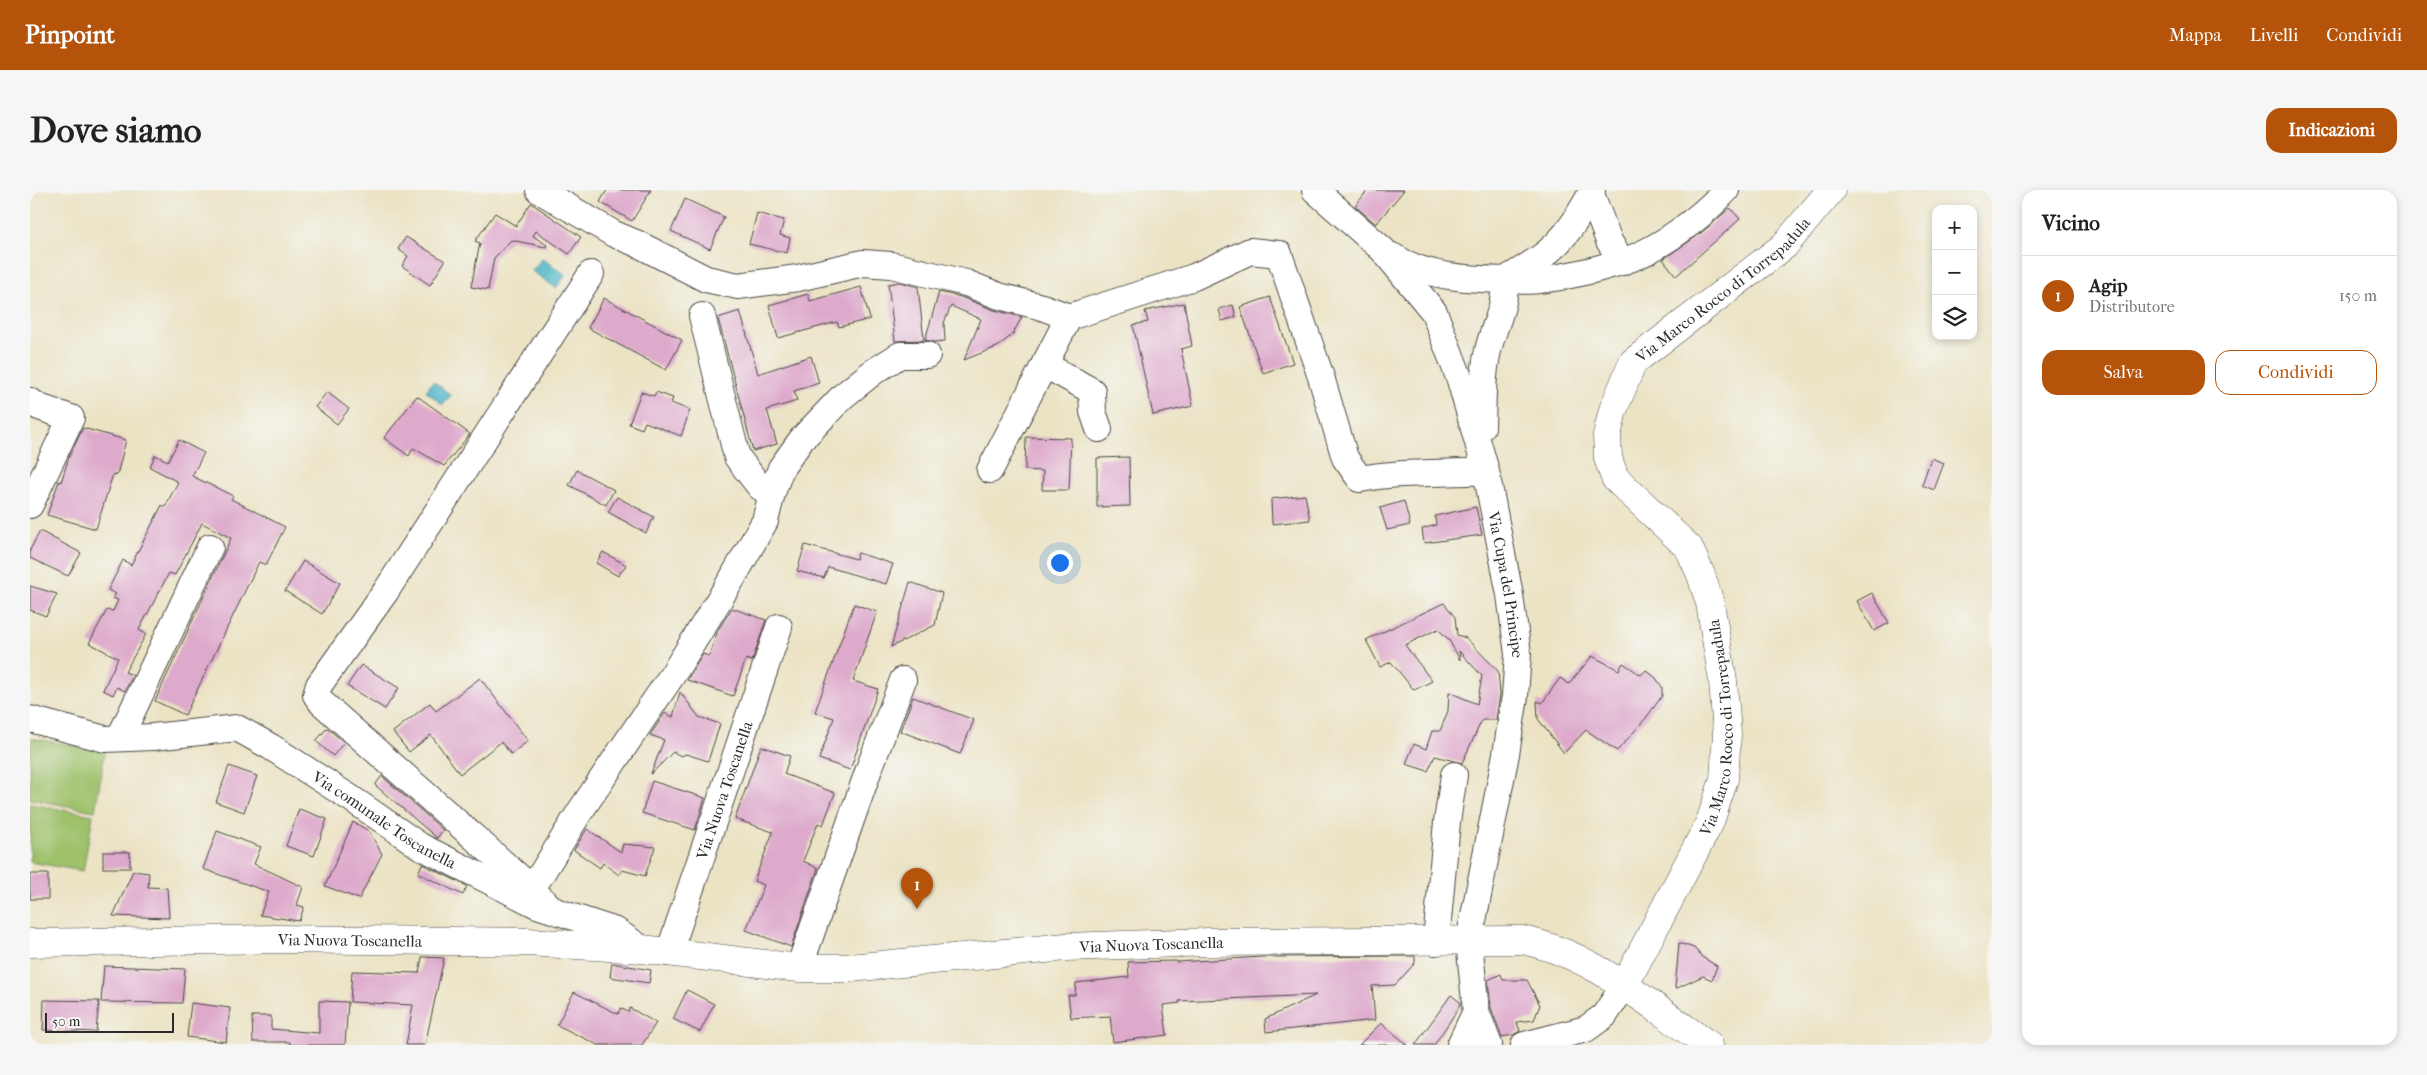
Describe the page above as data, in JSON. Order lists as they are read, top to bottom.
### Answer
{
  "streets": {
    "main road": ["Via Marco Rocco di Torrepadula", "Via Nuova Toscanella"],
    "street": ["Via Cupa del Principe", "Via comunale Toscanella"]
  },
  "crossings": [
    ["Via Marco Rocco di Torrepadula", "Via Nuova Toscanella"],
    ["Via Cupa del Principe", "Via Nuova Toscanella"],
    ["Via Nuova Toscanella", "Via comunale Toscanella"]
  ],
  "scale_bar": "50 m",
  "page": {
    "header": "Pinpoint",
    "nav": ["Mappa", "Livelli", "Condividi"],
    "buttons": [
      "Indicazioni",
      ["Salva", "Condividi"]
    ],
    "title": "Dove siamo",
    "heading": "Vicino",
    "map_buttons": ["+", "−"],
    "list": [
      {
        "mark": "1",
        "name": "Agip",
        "note": "Distributore",
        "value": "150 m"
      }
    ],
    "pins": "1",
    "scale": "50 m"
  }
}
